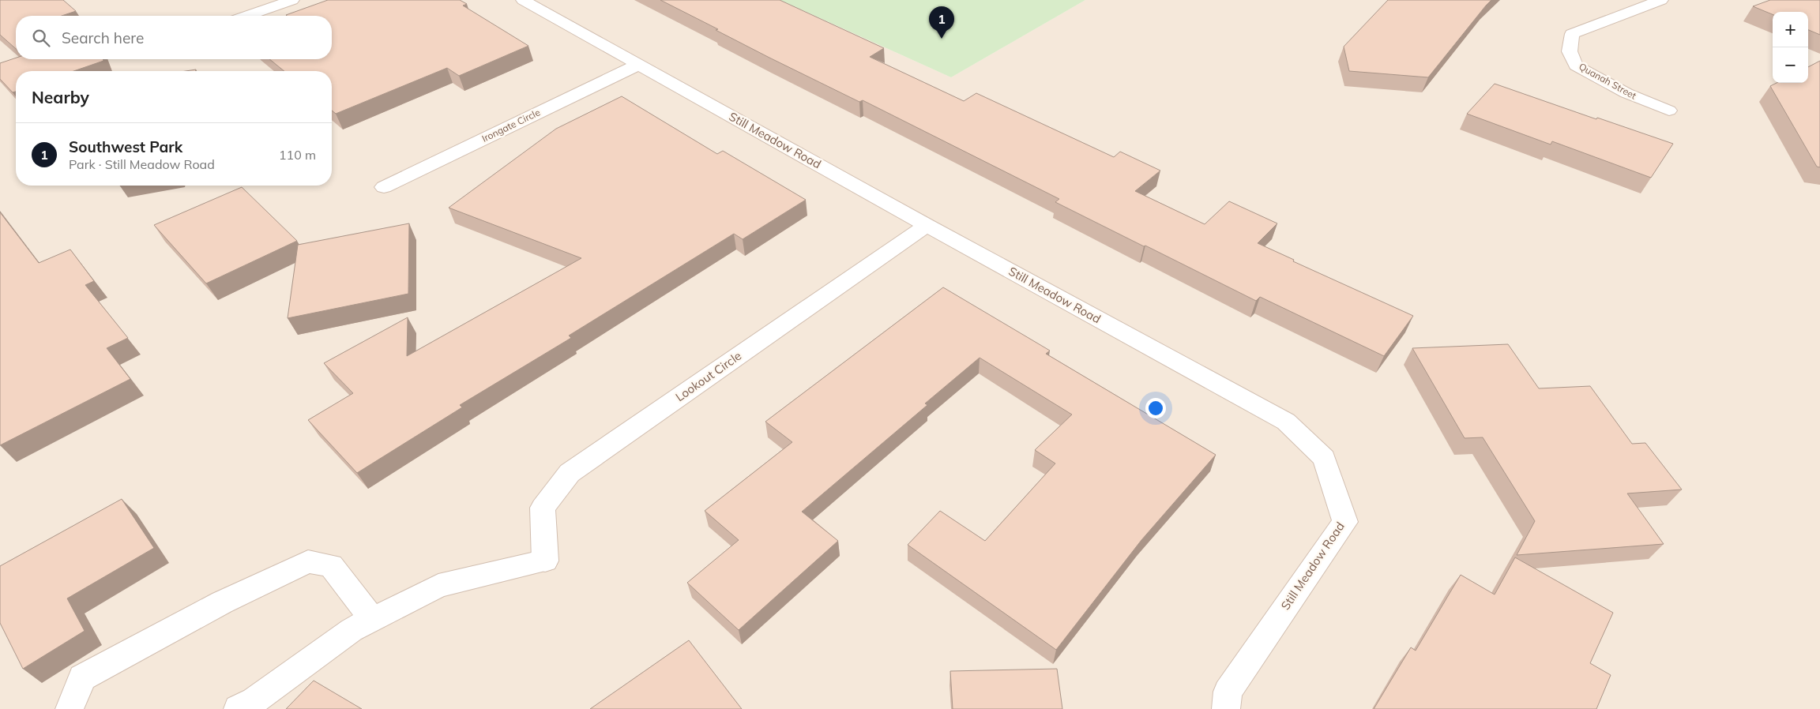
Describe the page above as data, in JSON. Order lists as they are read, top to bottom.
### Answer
{
  "streets": {
    "street": [
      "Quanah Street",
      "Irongate Circle",
      "Still Meadow Road",
      "Lookout Circle"
    ]
  },
  "crossings": [
    ["Irongate Circle", "Still Meadow Road"],
    ["Still Meadow Road", "Lookout Circle"]
  ],
  "page": {
    "pins": "1",
    "map_buttons": ["+", "−"],
    "search": "Search here",
    "heading": "Nearby",
    "list": [
      {
        "mark": "1",
        "name": "Southwest Park",
        "note": "Park · Still Meadow Road",
        "value": "110 m"
      }
    ]
  }
}
